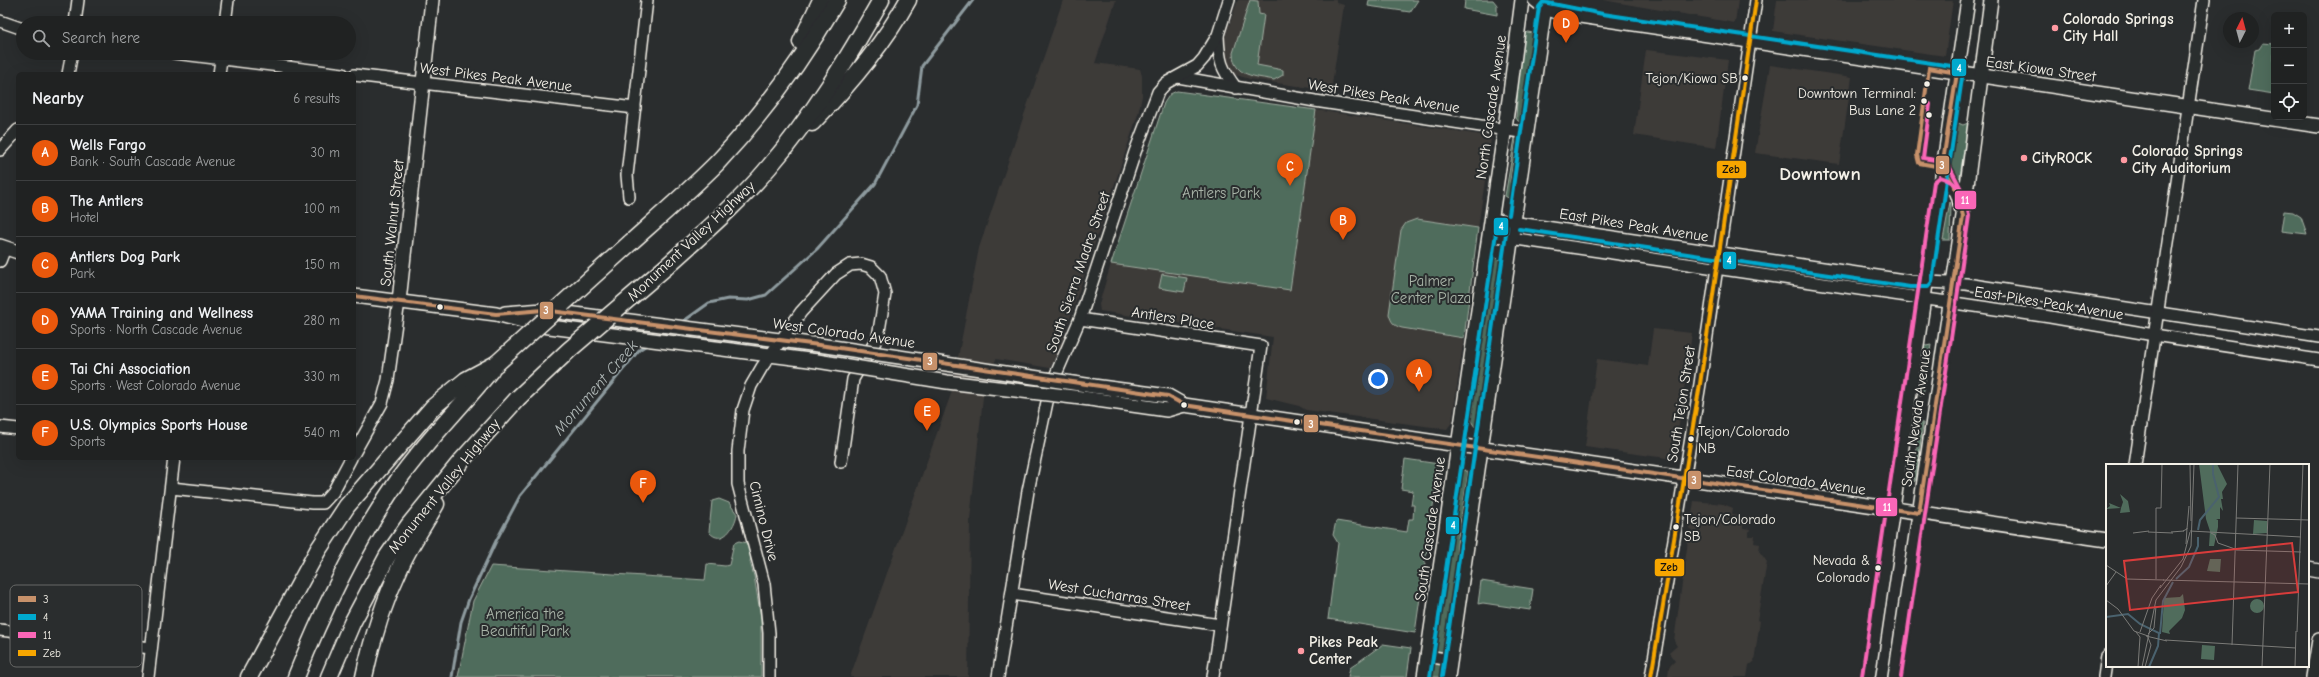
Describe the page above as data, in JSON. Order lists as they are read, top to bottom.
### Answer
{
  "streets": {
    "highway": ["Monument Valley Highway"],
    "main road": [
      "East Kiowa Street",
      "North Cascade Avenue",
      "South Walnut Street",
      "West Colorado Avenue",
      "South Nevada Avenue",
      "East Colorado Avenue",
      "South Cascade Avenue"
    ],
    "street": [
      "West Pikes Peak Avenue",
      "East Pikes Peak Avenue",
      "South Sierra Madre Street",
      "Antlers Place",
      "South Tejon Street",
      "Cimino Drive",
      "West Cucharras Street"
    ]
  },
  "crossings": [
    ["East Kiowa Street", "South Tejon Street"],
    ["East Kiowa Street", "South Nevada Avenue"],
    ["West Pikes Peak Avenue", "North Cascade Avenue"],
    ["West Pikes Peak Avenue", "South Walnut Street"],
    ["West Pikes Peak Avenue", "South Sierra Madre Street"],
    ["North Cascade Avenue", "East Pikes Peak Avenue"],
    ["North Cascade Avenue", "South Cascade Avenue"],
    ["South Walnut Street", "West Colorado Avenue"],
    ["East Pikes Peak Avenue", "South Tejon Street"],
    ["East Pikes Peak Avenue", "South Nevada Avenue"],
    ["East Pikes Peak Avenue", "South Cascade Avenue"],
    ["South Sierra Madre Street", "Antlers Place"],
    ["South Sierra Madre Street", "West Cucharras Street"],
    ["Antlers Place", "West Colorado Avenue"],
    ["West Colorado Avenue", "East Colorado Avenue"],
    ["West Colorado Avenue", "Cimino Drive"],
    ["West Colorado Avenue", "South Cascade Avenue"],
    ["South Tejon Street", "East Colorado Avenue"],
    ["South Nevada Avenue", "East Colorado Avenue"]
  ],
  "districts": ["Downtown"],
  "water": ["Monument Creek"],
  "parks": ["Antlers Park", "Palmer Center Plaza", "America the Beautiful Park"],
  "places": [
    "Colorado Springs City Hall",
    "Tejon/Kiowa SB",
    "Downtown Terminal: Bus Lane 2",
    "CityROCK",
    "Colorado Springs City Auditorium",
    "Tejon/Colorado NB",
    "Tejon/Colorado SB",
    "Nevada & Colorado",
    "Pikes Peak Center"
  ],
  "lines": [
    "transit line Zeb",
    "transit line 4",
    "transit line 3",
    "transit line 11"
  ],
  "legend": [
    "3",
    "4",
    "11",
    "Zeb"
  ],
  "north": "top",
  "page": {
    "pins": [
      "D",
      "C",
      "B",
      "A",
      "E",
      "F"
    ],
    "map_buttons": ["+", "−"],
    "search": "Search here",
    "heading": ["Nearby", "6 results"],
    "list": [
      {
        "mark": "A",
        "name": "Wells Fargo",
        "note": "Bank · South Cascade Avenue",
        "value": "30 m"
      },
      {
        "mark": "B",
        "name": "The Antlers",
        "note": "Hotel",
        "value": "100 m"
      },
      {
        "mark": "C",
        "name": "Antlers Dog Park",
        "note": "Park",
        "value": "150 m"
      },
      {
        "mark": "D",
        "name": "YAMA Training and Wellness",
        "note": "Sports · North Cascade Avenue",
        "value": "280 m"
      },
      {
        "mark": "E",
        "name": "Tai Chi Association",
        "note": "Sports · West Colorado Avenue",
        "value": "330 m"
      },
      {
        "mark": "F",
        "name": "U.S. Olympics Sports House",
        "note": "Sports",
        "value": "540 m"
      }
    ]
  }
}
